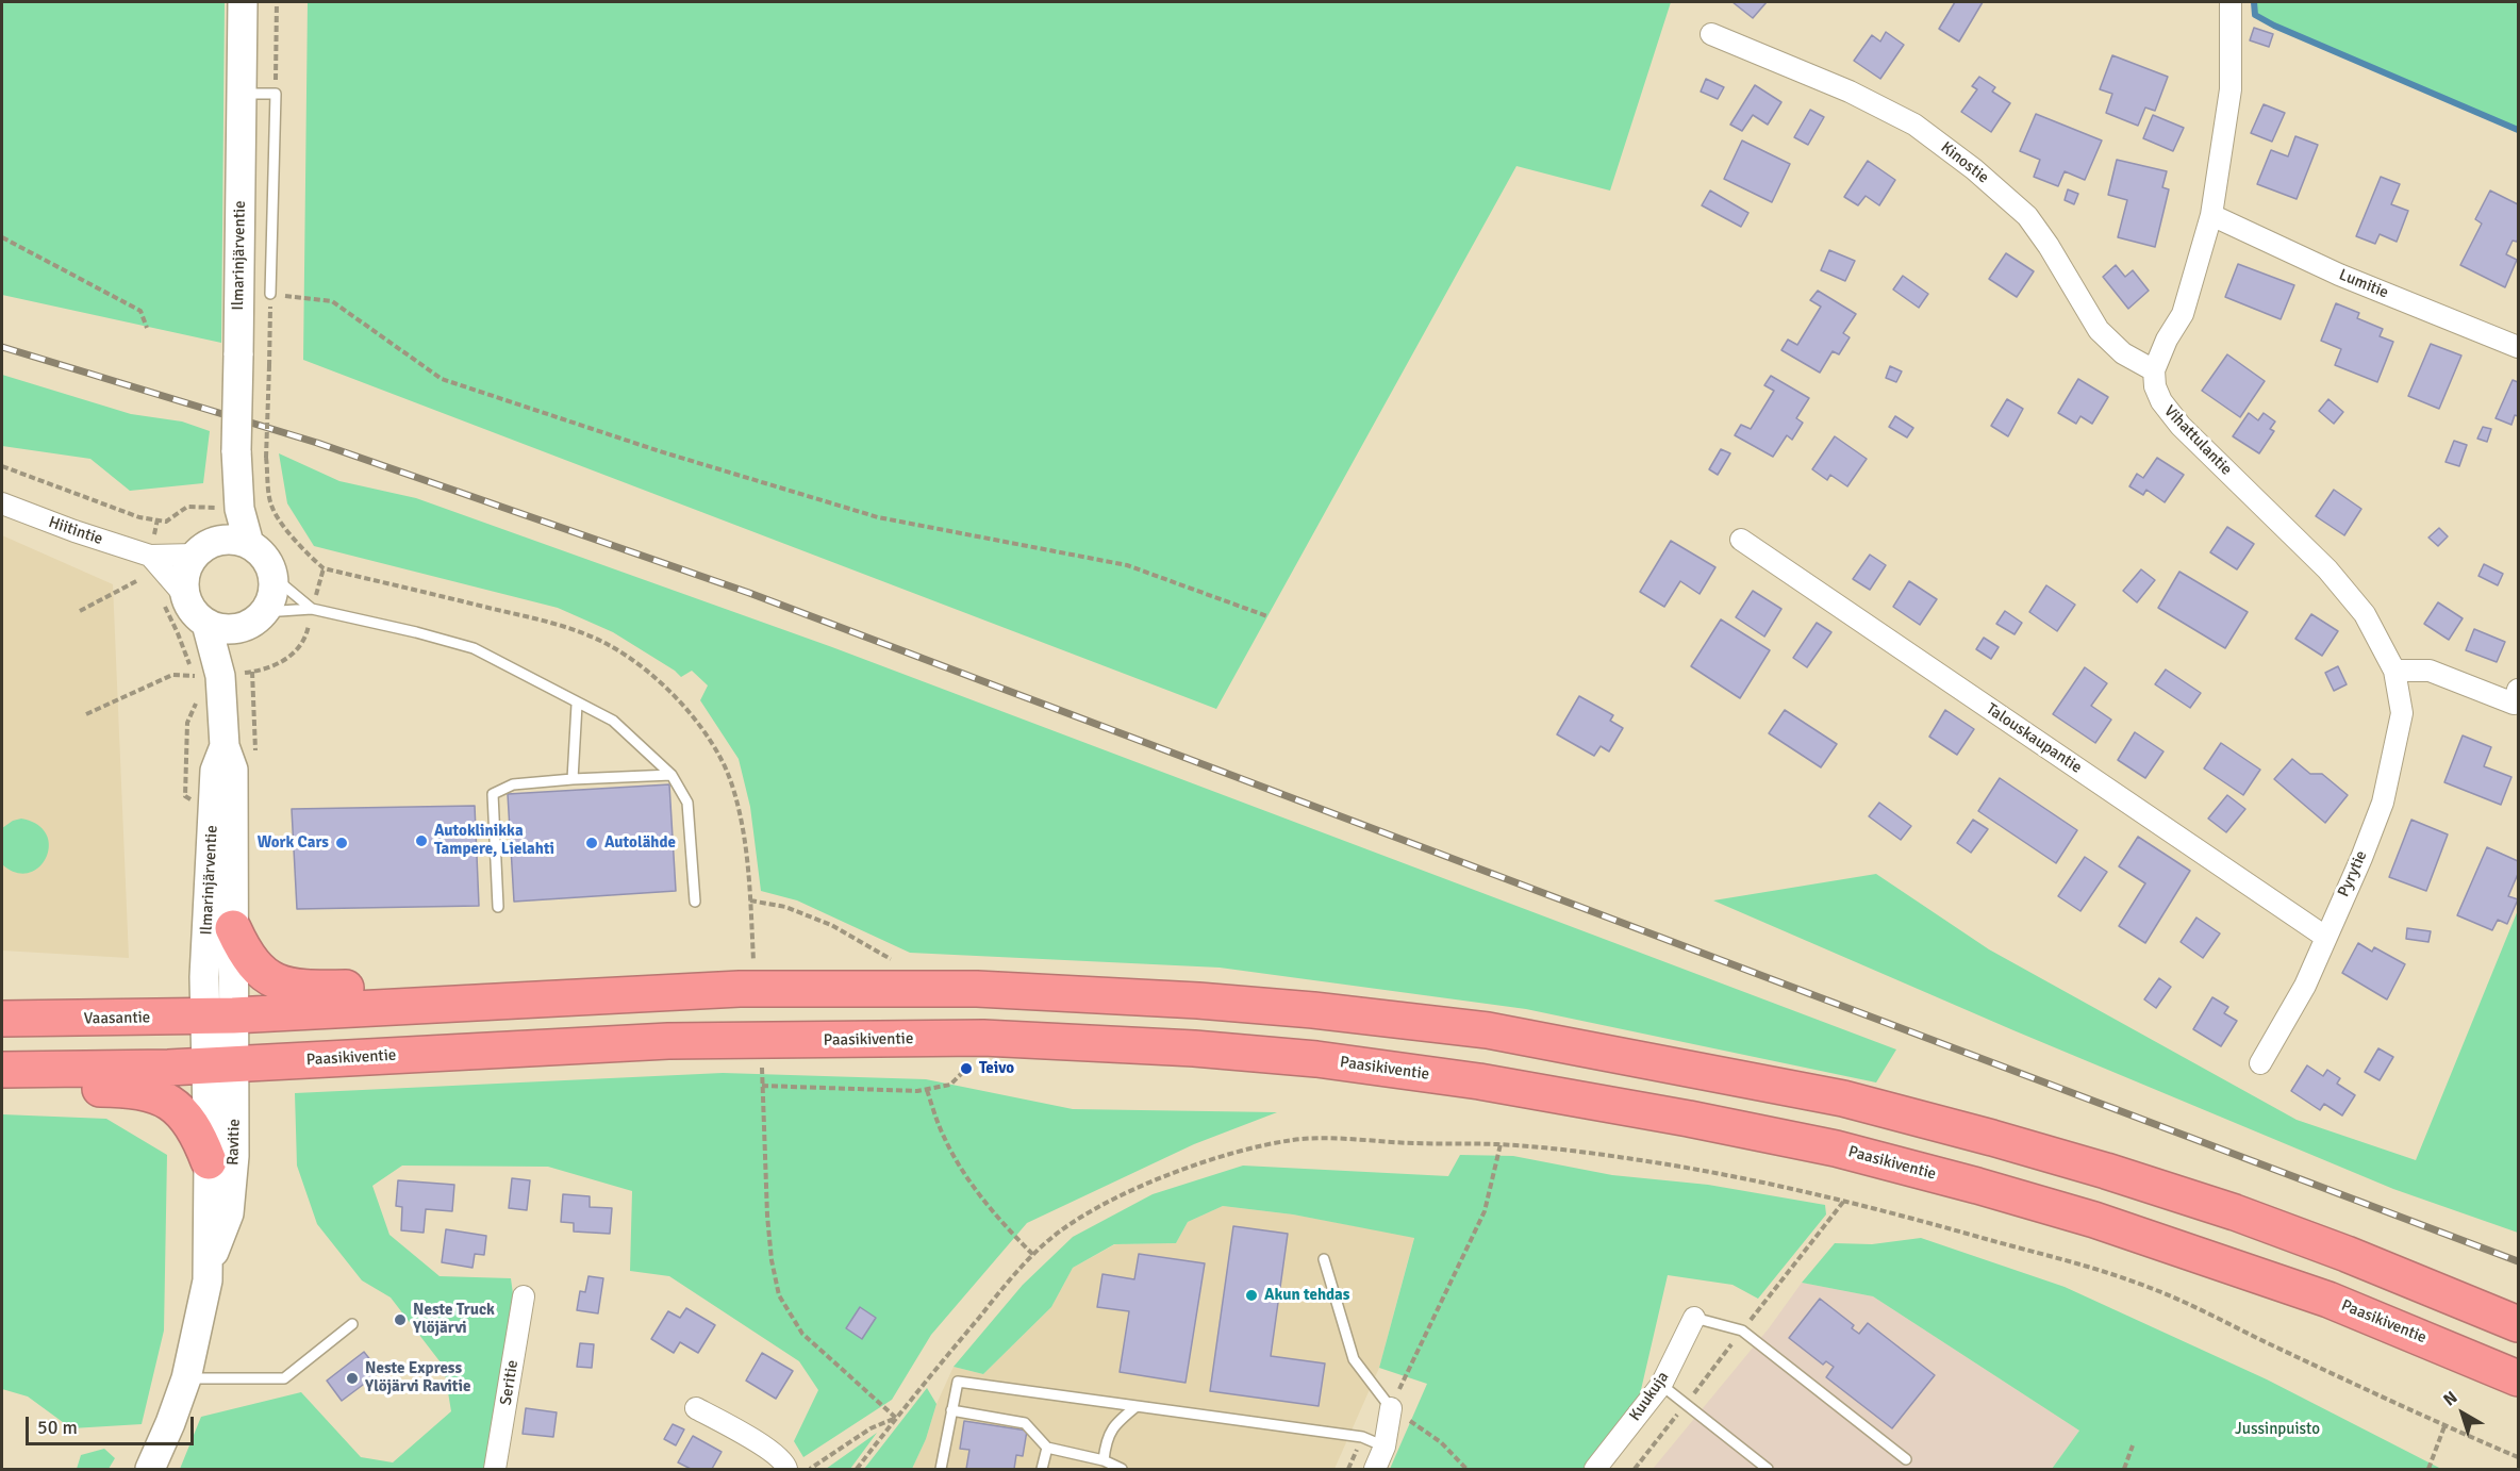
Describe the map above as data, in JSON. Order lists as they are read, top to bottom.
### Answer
{
  "streets": {
    "highway": ["Vaasantie", "Paasikiventie"],
    "main road": ["Ilmarinjärventie", "Ravitie"],
    "street": [
      "Kinostie",
      "Lumitie",
      "Vihattulantie",
      "Hiitintie",
      "Talouskaupantie",
      "Pyrytie",
      "Seritie",
      "Kuukuja"
    ]
  },
  "crossings": [
    ["Kinostie", "Vihattulantie"],
    ["Ilmarinjärventie", "Hiitintie"],
    ["Ilmarinjärventie", "Vaasantie"],
    ["Ilmarinjärventie", "Ravitie"],
    ["Vihattulantie", "Pyrytie"],
    ["Talouskaupantie", "Pyrytie"],
    ["Vaasantie", "Ravitie"],
    ["Paasikiventie", "Ravitie"]
  ],
  "parks": ["Jussinpuisto"],
  "places": [
    "Autoklinikka Tampere, Lielahti",
    "Work Cars",
    "Autolähde",
    "Teivo",
    "Akun tehdas",
    "Neste Truck Ylöjärvi",
    "Neste Express Ylöjärvi Ravitie"
  ],
  "scale_bar": "50 m",
  "north": "top left"
}
